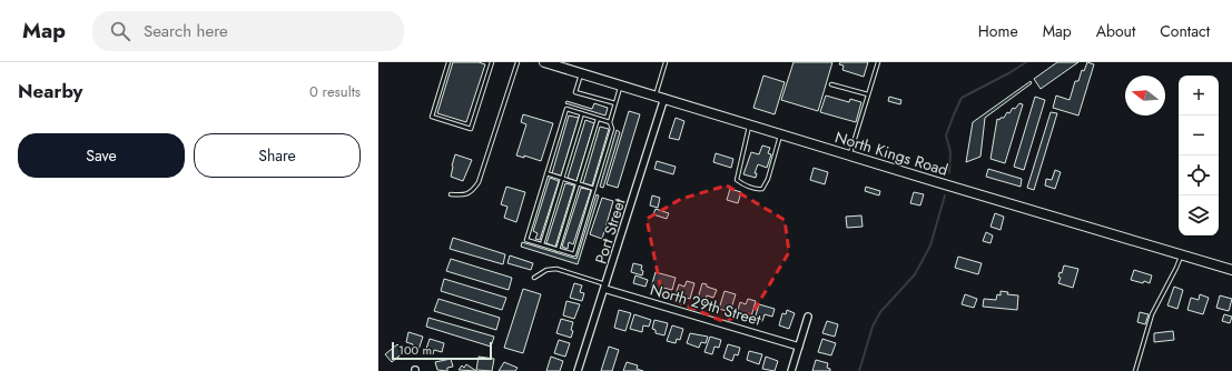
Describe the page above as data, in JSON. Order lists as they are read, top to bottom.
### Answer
{
  "streets": {
    "main road": ["North Kings Road"],
    "street": ["Port Street", "North 29th Street"]
  },
  "crossings": [
    ["North Kings Road", "Port Street"],
    ["Port Street", "North 29th Street"]
  ],
  "scale_bar": "100 m",
  "north": "left",
  "page": {
    "header": "Map",
    "search": "Search here",
    "nav": [
      "Home",
      "Map",
      "About",
      "Contact"
    ],
    "heading": ["Nearby", "0 results"],
    "map_buttons": ["+", "−"],
    "buttons": ["Save", "Share"],
    "scale": "100 m"
  }
}
